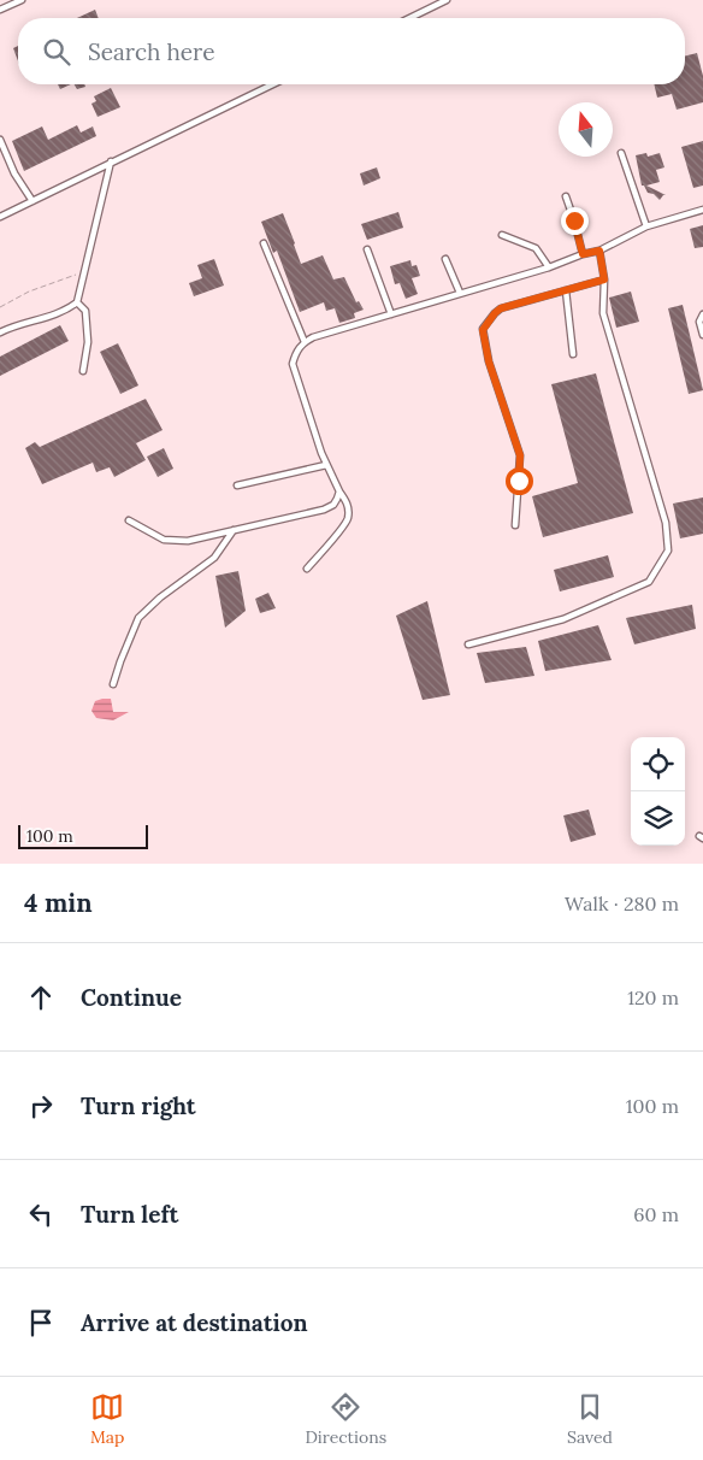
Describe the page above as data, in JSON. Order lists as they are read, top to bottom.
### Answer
{
  "scale_bar": "100 m",
  "north": "top",
  "page": {
    "search": "Search here",
    "scale": "100 m",
    "heading": ["4 min", "Walk · 280 m"],
    "list": [
      ["Continue", "120 m"],
      ["Turn right", "100 m"],
      ["Turn left", "60 m"],
      "Arrive at destination"
    ],
    "nav": ["Map", "Directions", "Saved"]
  }
}
